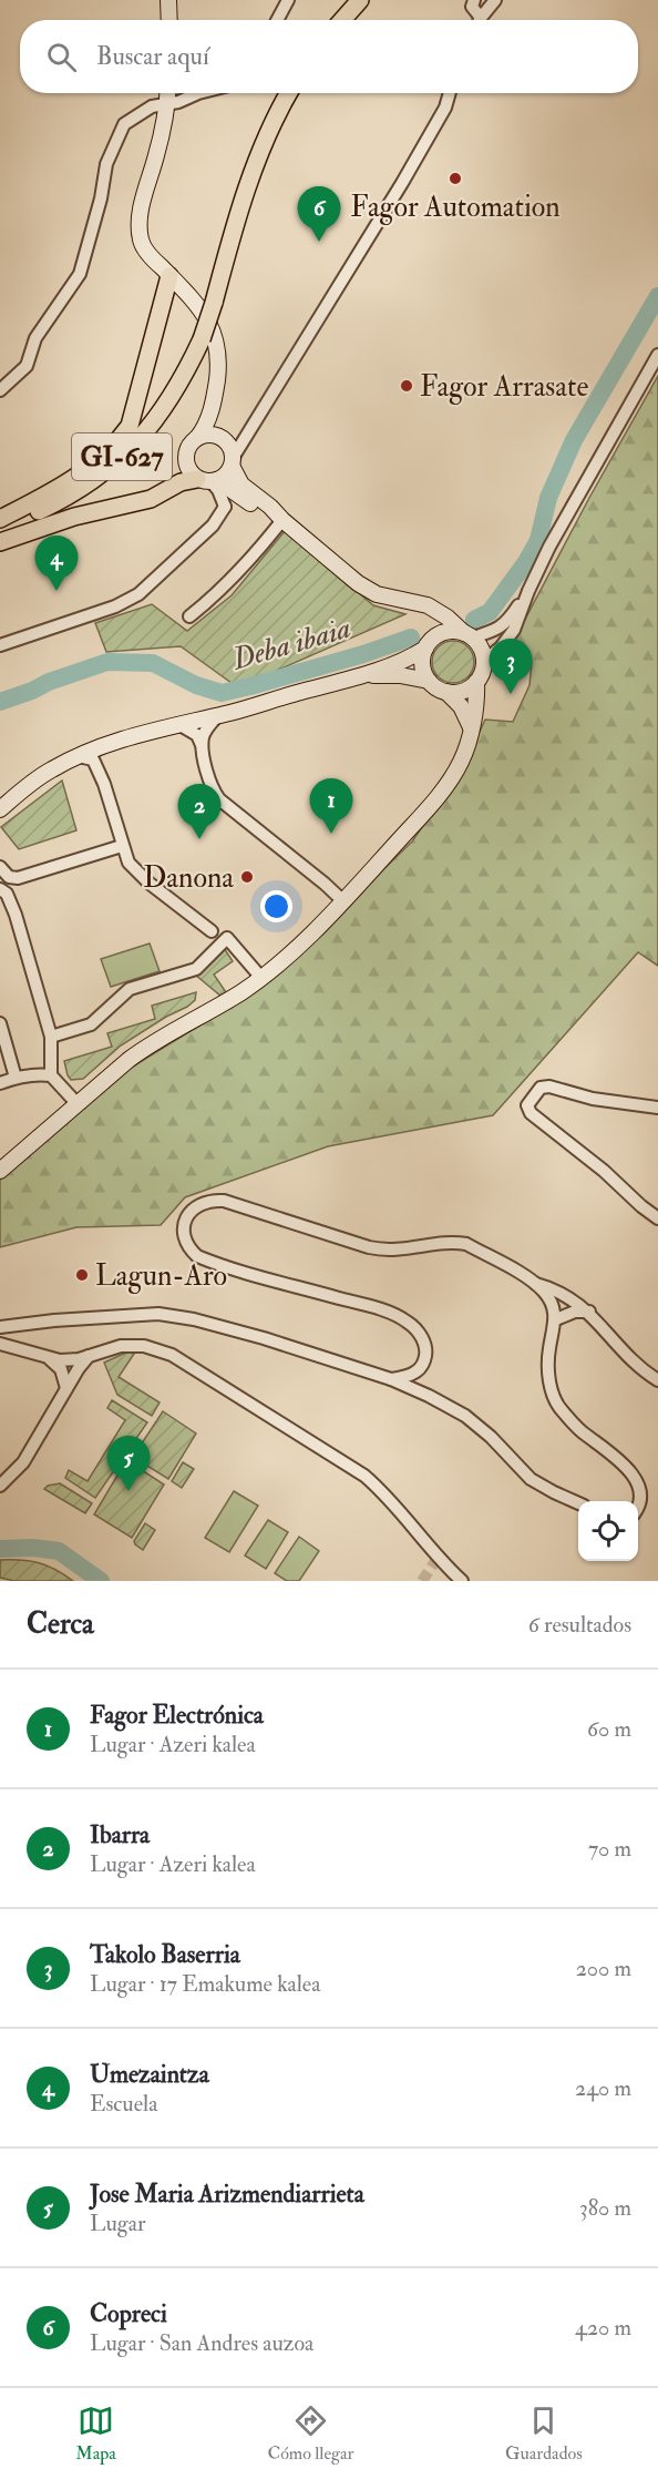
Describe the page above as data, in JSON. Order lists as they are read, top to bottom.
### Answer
{
  "streets": {
    "main road": ["GI-627"]
  },
  "water": ["Deba ibaia"],
  "places": [
    "Fagor Automation",
    "Fagor Arrasate",
    "Danona",
    "Lagun-Aro"
  ],
  "page": {
    "search": "Buscar aquí",
    "pins": [
      "6",
      "4",
      "3",
      "1",
      "2",
      "5"
    ],
    "heading": ["Cerca", "6 resultados"],
    "list": [
      {
        "mark": "1",
        "name": "Fagor Electrónica",
        "note": "Lugar · Azeri kalea",
        "value": "60 m"
      },
      {
        "mark": "2",
        "name": "Ibarra",
        "note": "Lugar · Azeri kalea",
        "value": "70 m"
      },
      {
        "mark": "3",
        "name": "Takolo Baserria",
        "note": "Lugar · 17 Emakume kalea",
        "value": "200 m"
      },
      {
        "mark": "4",
        "name": "Umezaintza",
        "note": "Escuela",
        "value": "240 m"
      },
      {
        "mark": "5",
        "name": "Jose Maria Arizmendiarrieta",
        "note": "Lugar",
        "value": "380 m"
      },
      {
        "mark": "6",
        "name": "Copreci",
        "note": "Lugar · San Andres auzoa",
        "value": "420 m"
      }
    ],
    "nav": ["Mapa", "Cómo llegar", "Guardados"]
  }
}
